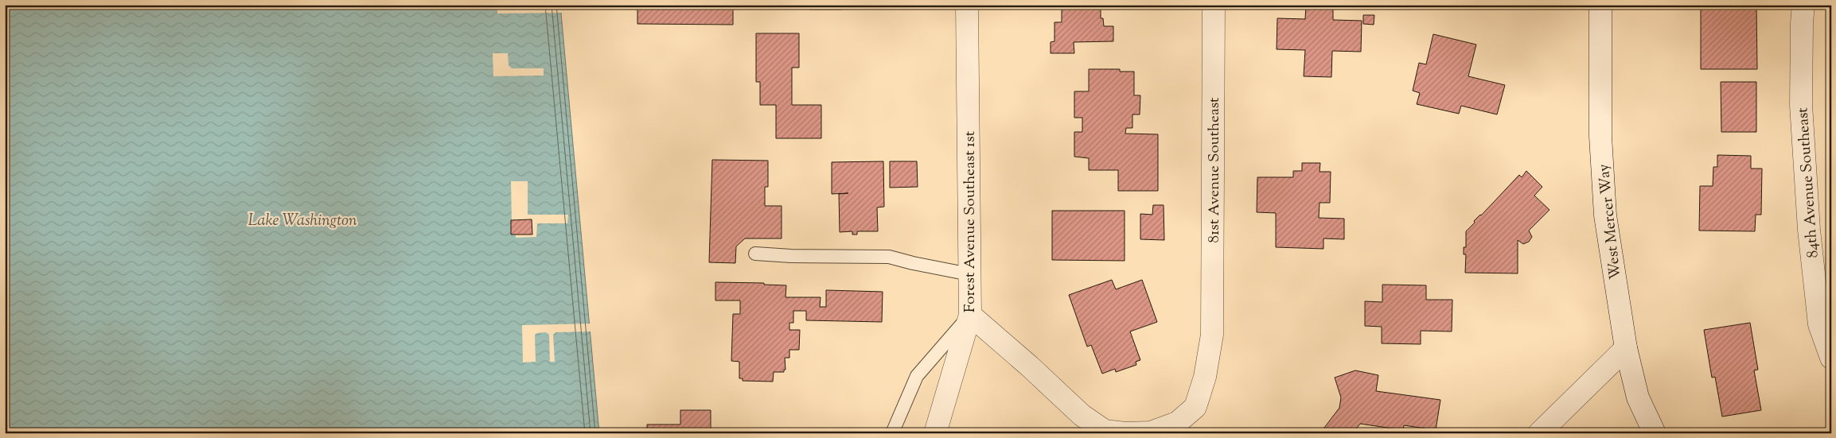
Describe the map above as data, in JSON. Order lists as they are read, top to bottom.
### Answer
{
  "streets": {
    "street": [
      "81st Avenue Southeast",
      "84th Avenue Southeast",
      "Forest Avenue Southeast 1st",
      "West Mercer Way"
    ]
  },
  "crossings": [
    ["81st Avenue Southeast", "Forest Avenue Southeast 1st"]
  ],
  "water": ["Lake Washington"]
}
